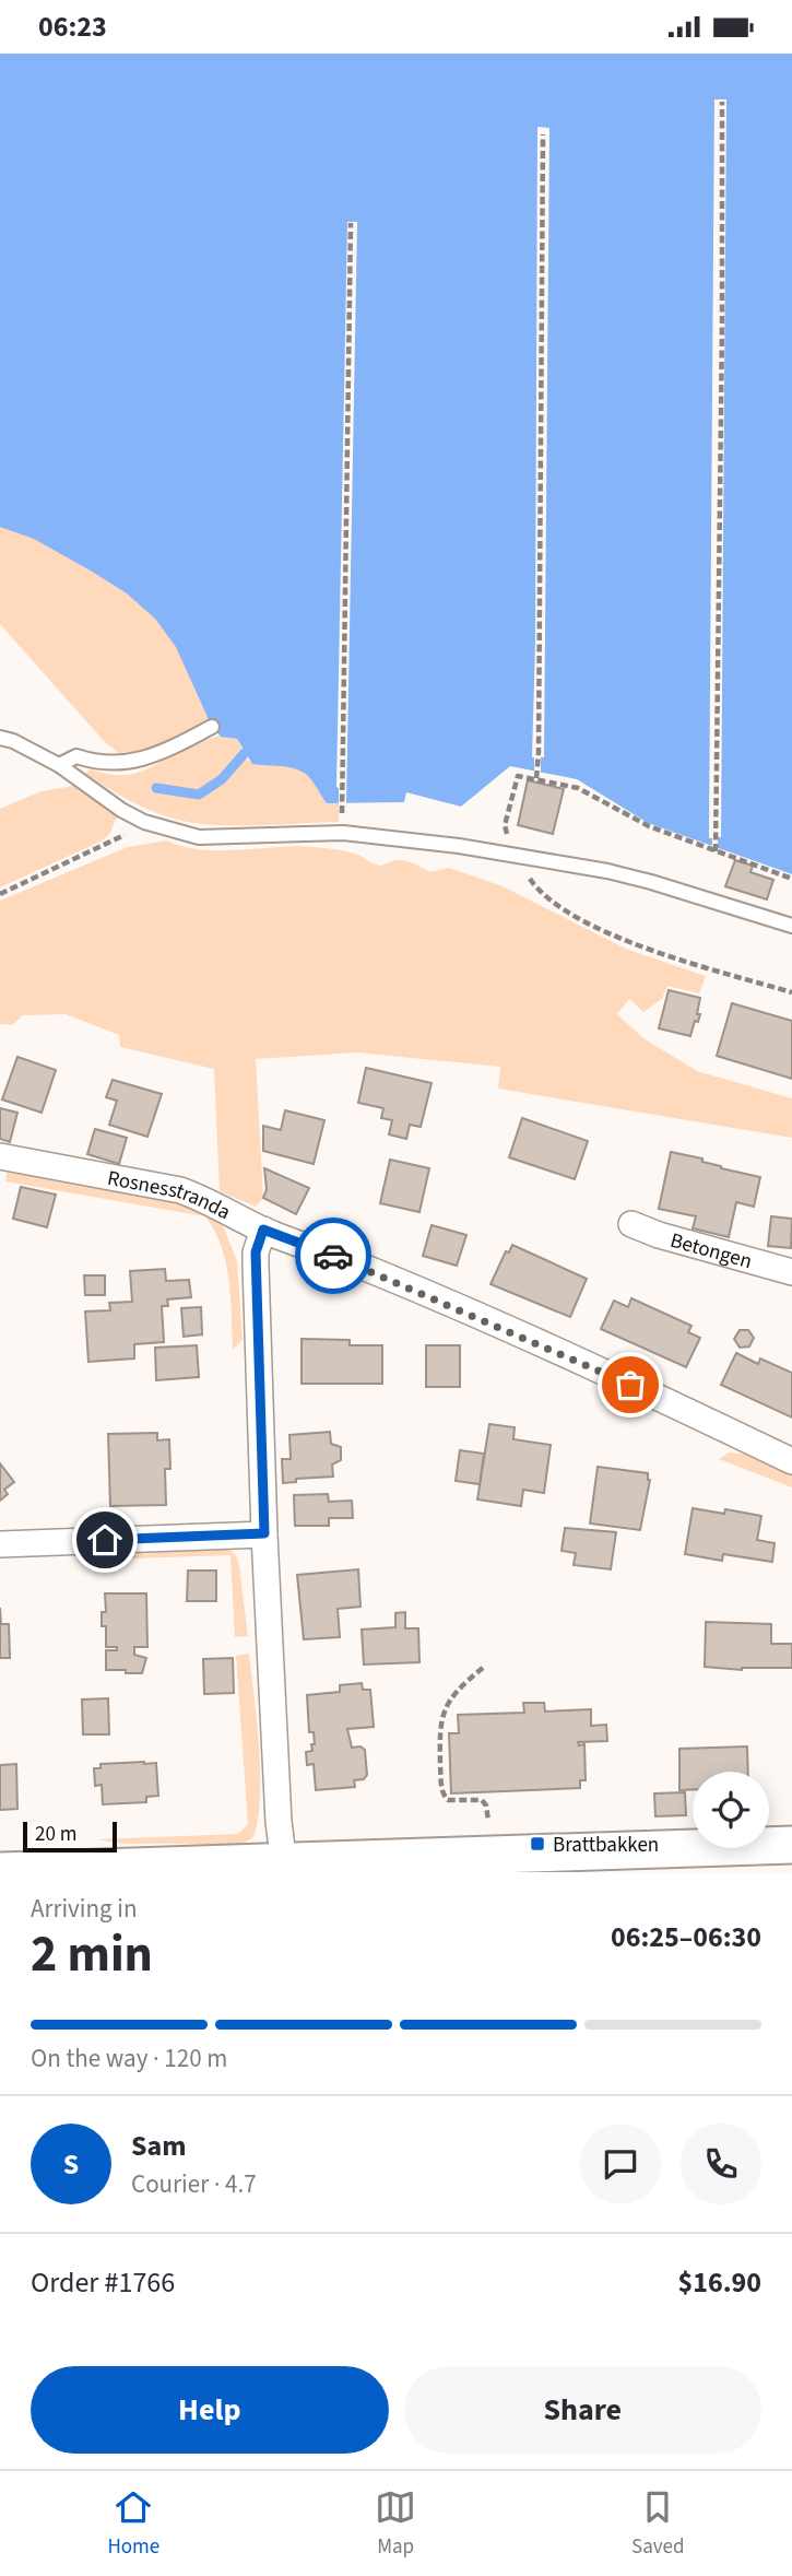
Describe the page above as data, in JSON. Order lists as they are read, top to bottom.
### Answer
{
  "streets": {
    "street": ["Rosnesstranda", "Betongen"]
  },
  "places": {
    "transit": ["Brattbakken"]
  },
  "scale_bar": "20 m",
  "page": {
    "status": "06:23",
    "scale": "20 m",
    "heading": ["2 min", "Arriving in", "06:25–06:30"],
    "panel": [
      "Sam",
      "Courier · 4.7",
      "Order #1766",
      "$16.90"
    ],
    "bar": "On the way · 120 m",
    "round": "S",
    "buttons": ["Help", "Share"],
    "tabs": ["Home", "Map", "Saved"]
  }
}
